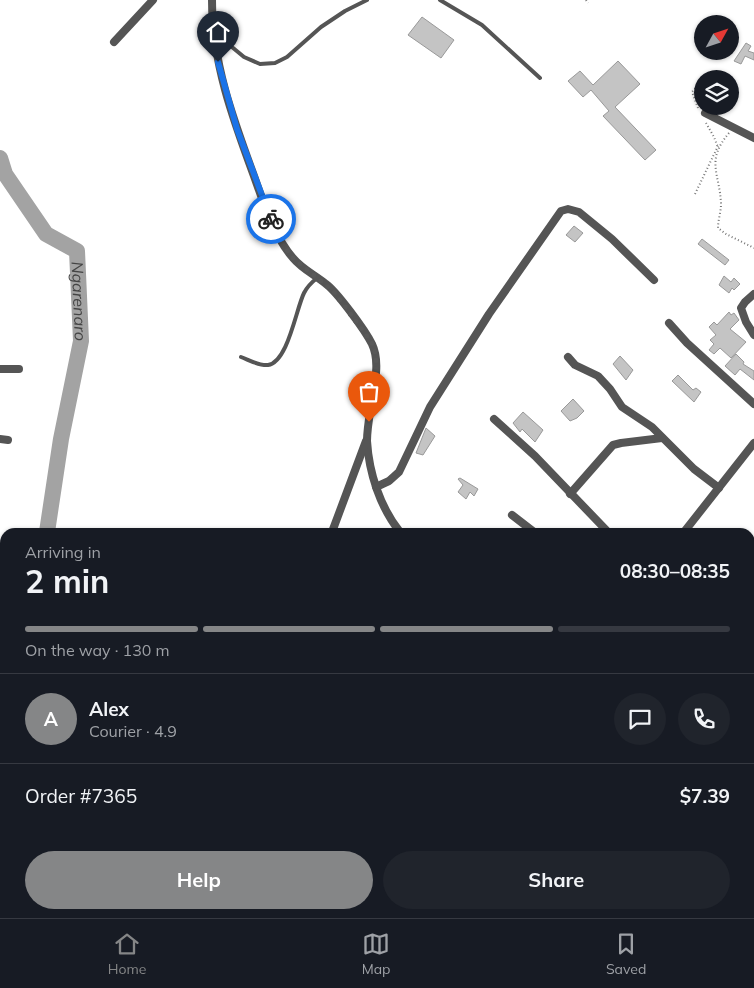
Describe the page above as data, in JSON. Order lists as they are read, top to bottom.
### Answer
{
  "water": ["Ngarenaro"],
  "north": "top right",
  "page": {
    "heading": ["2 min", "Arriving in", "08:30–08:35"],
    "panel": [
      "Alex",
      "Courier · 4.9",
      "Order #7365",
      "$7.39"
    ],
    "bar": "On the way · 130 m",
    "round": "A",
    "buttons": ["Help", "Share"],
    "tabs": ["Home", "Map", "Saved"]
  }
}
